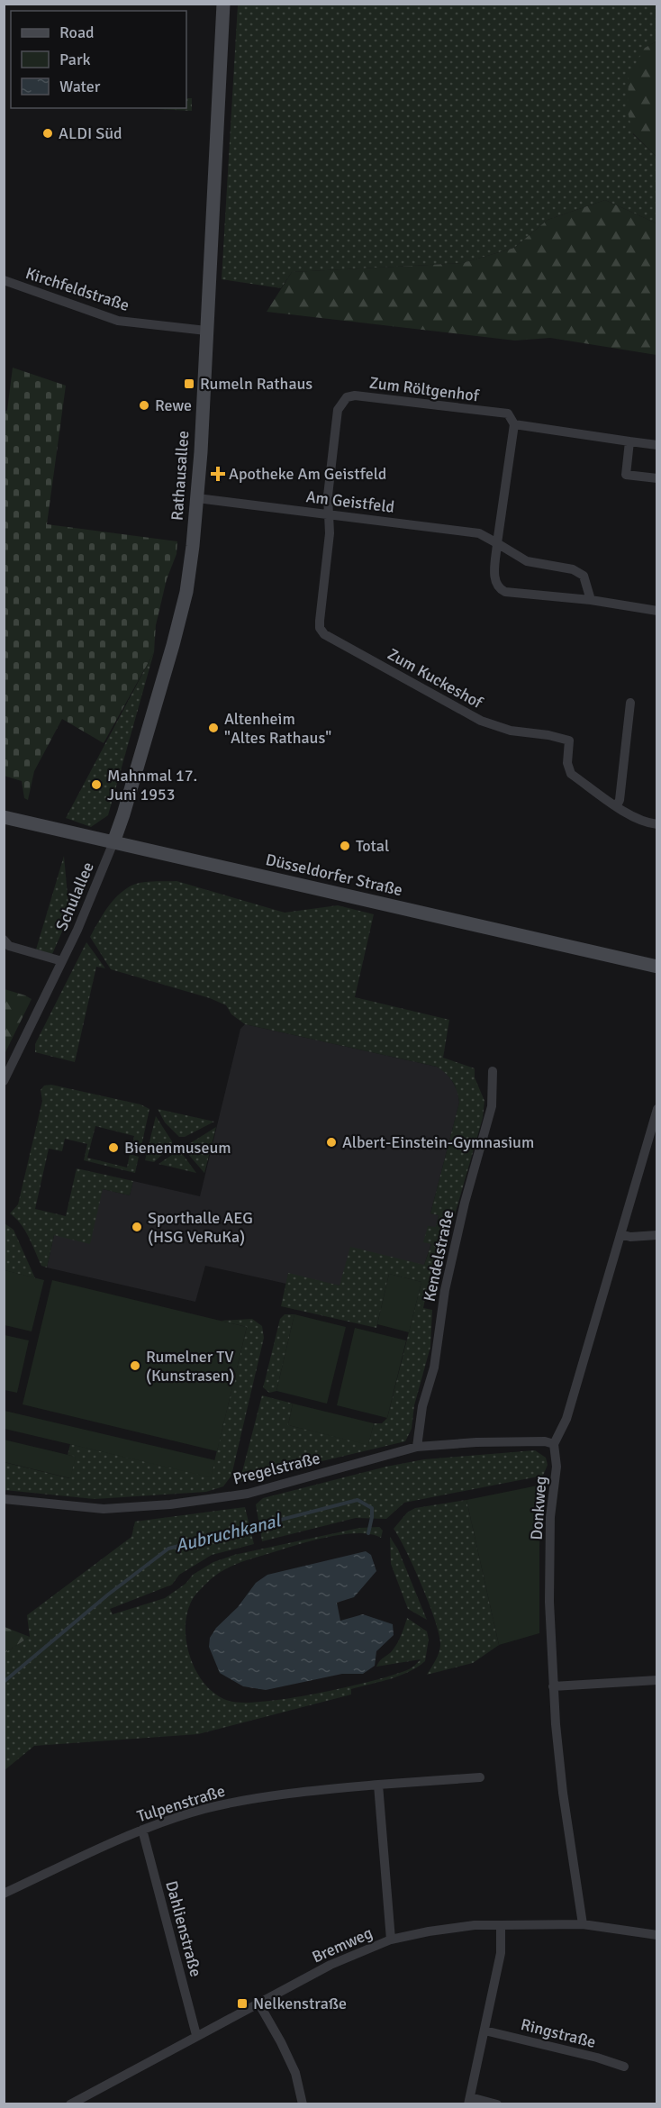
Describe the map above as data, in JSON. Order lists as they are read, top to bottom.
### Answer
{
  "streets": {
    "main road": ["Rathausallee", "Düsseldorfer Straße"],
    "street": [
      "Kirchfeldstraße",
      "Zum Röltgenhof",
      "Am Geistfeld",
      "Zum Kuckeshof",
      "Schulallee",
      "Kendelstraße",
      "Pregelstraße",
      "Donkweg",
      "Tulpenstraße",
      "Dahlienstraße",
      "Bremweg",
      "Ringstraße"
    ]
  },
  "crossings": [
    ["Kirchfeldstraße", "Rathausallee"],
    ["Zum Röltgenhof", "Am Geistfeld"],
    ["Zum Röltgenhof", "Zum Kuckeshof"],
    ["Rathausallee", "Am Geistfeld"],
    ["Rathausallee", "Düsseldorfer Straße"],
    ["Rathausallee", "Schulallee"],
    ["Am Geistfeld", "Zum Kuckeshof"],
    ["Düsseldorfer Straße", "Schulallee"],
    ["Kendelstraße", "Pregelstraße"],
    ["Pregelstraße", "Donkweg"],
    ["Donkweg", "Bremweg"],
    ["Tulpenstraße", "Dahlienstraße"],
    ["Dahlienstraße", "Bremweg"]
  ],
  "water": ["Aubruchkanal"],
  "places": {
    "other": [
      "ALDI Süd",
      "Rewe",
      "Altenheim \"Altes Rathaus\"",
      "Mahnmal 17. Juni 1953",
      "Total",
      "Albert-Einstein-Gymnasium",
      "Bienenmuseum",
      "Sporthalle AEG (HSG VeRuKa)",
      "Rumelner TV (Kunstrasen)"
    ],
    "transit": ["Rumeln Rathaus", "Nelkenstraße"],
    "health": ["Apotheke Am Geistfeld"]
  },
  "legend": ["Road", "Park", "Water"]
}
